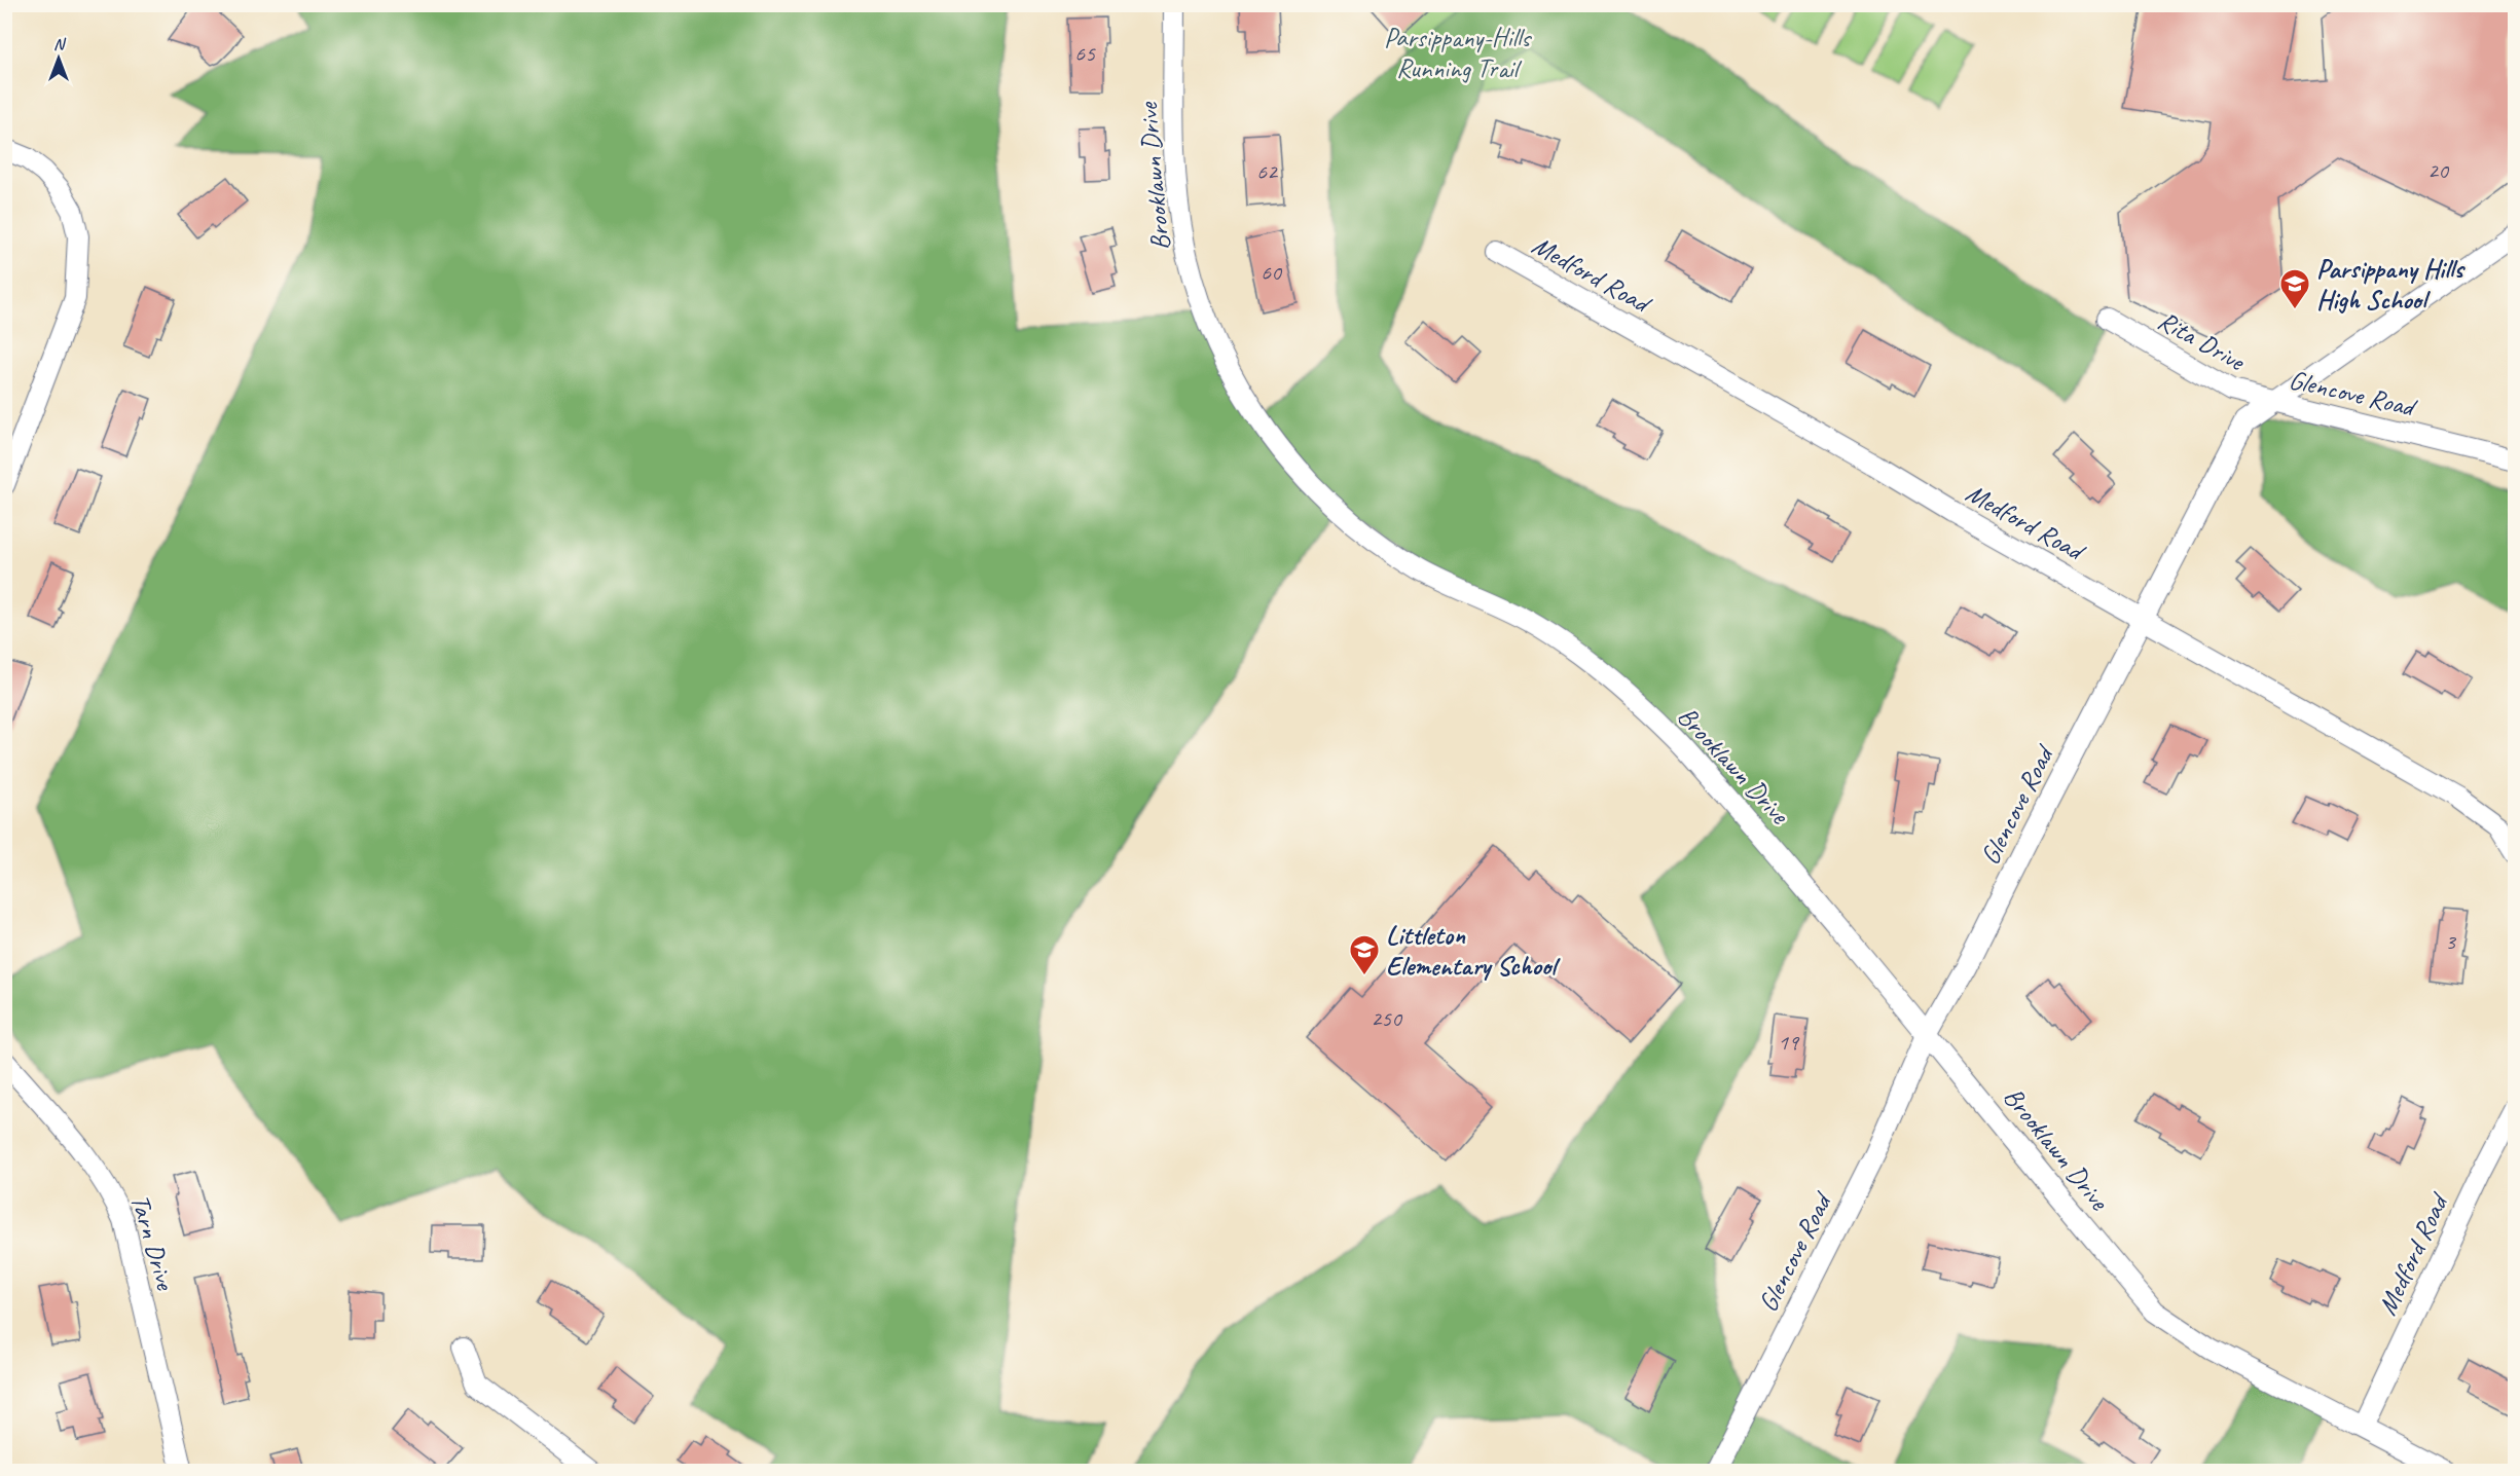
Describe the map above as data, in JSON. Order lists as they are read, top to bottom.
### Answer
{
  "streets": {
    "street": [
      "Brooklawn Drive",
      "Medford Road",
      "Rita Drive",
      "Glencove Road",
      "Tarn Drive"
    ]
  },
  "crossings": [
    ["Brooklawn Drive", "Medford Road"],
    ["Brooklawn Drive", "Glencove Road"],
    ["Medford Road", "Glencove Road"],
    ["Rita Drive", "Glencove Road"]
  ],
  "parks": ["Parsippany-Hills Running Trail"],
  "places": {
    "school or university": ["Parsippany Hills High School", "Littleton Elementary School"]
  },
  "house_numbers": [
    "65",
    "20",
    "62",
    "60",
    "3",
    "250",
    "19"
  ],
  "north": "top"
}
